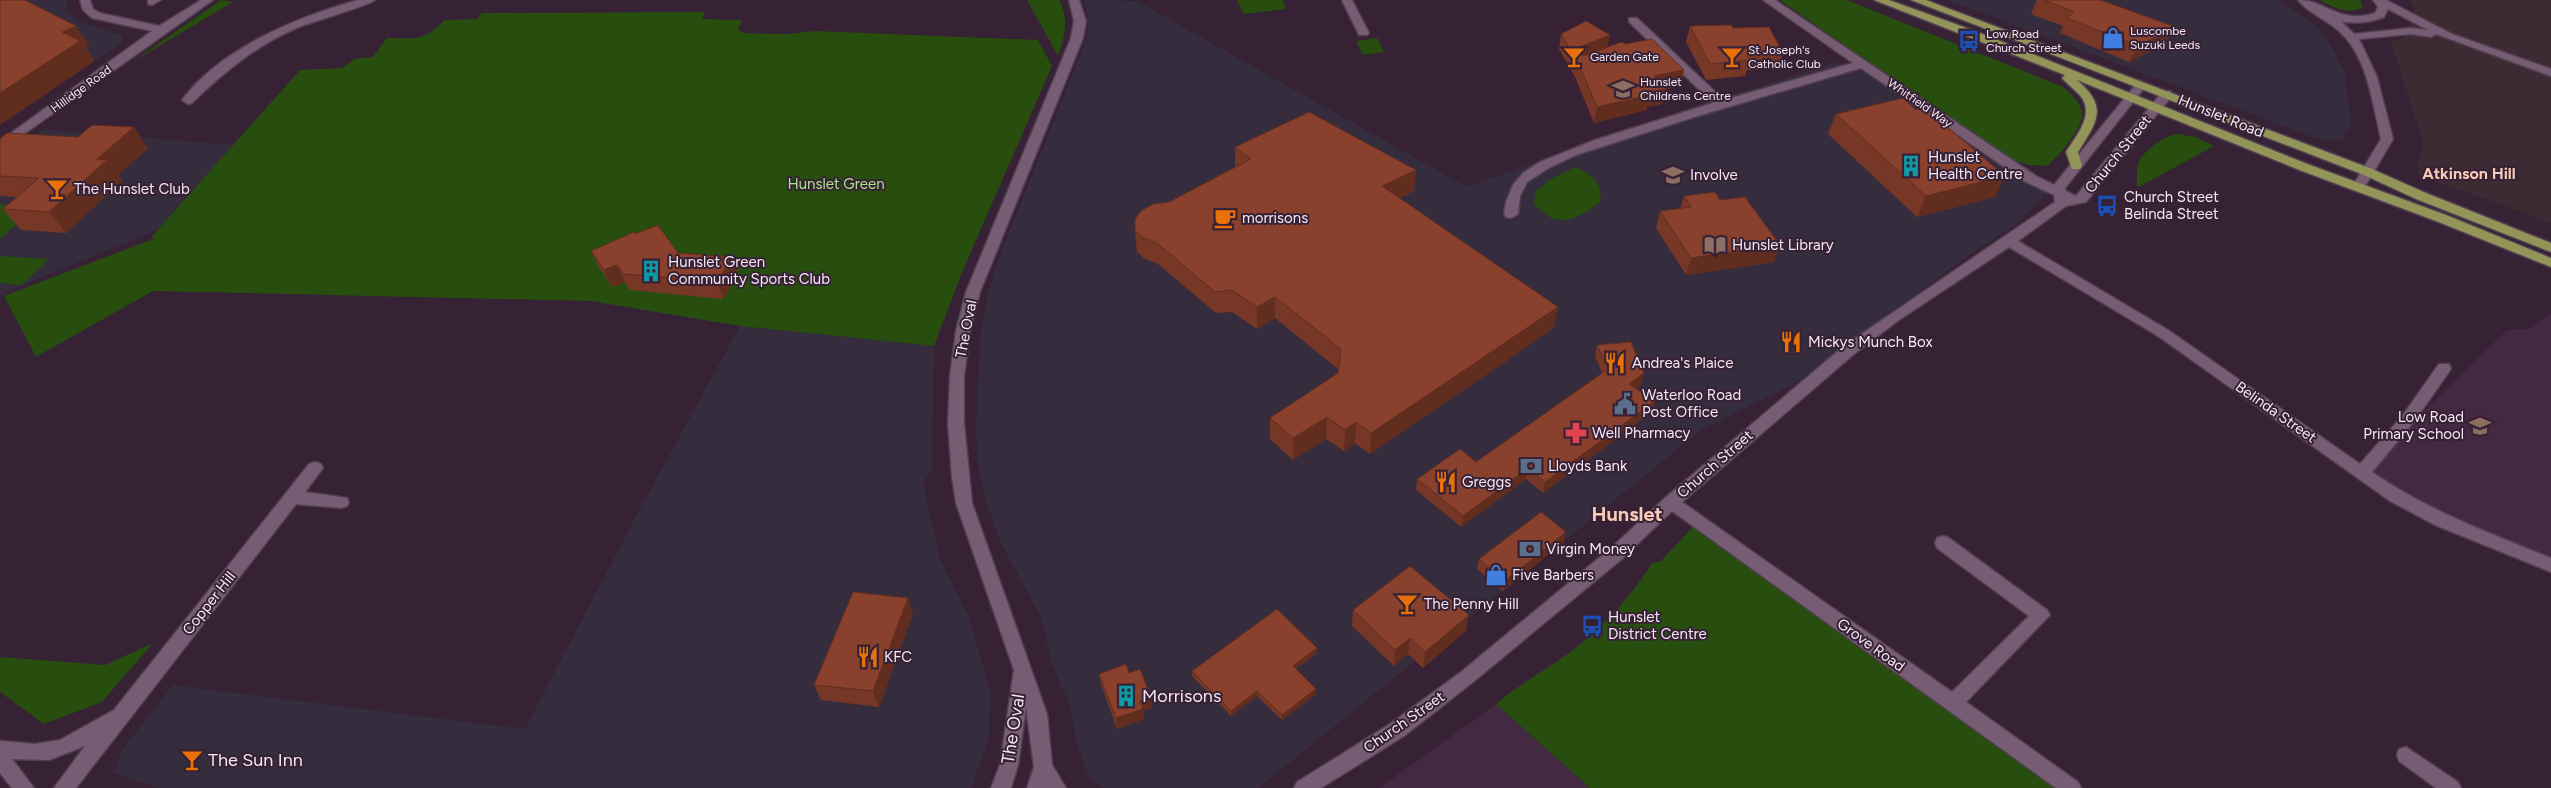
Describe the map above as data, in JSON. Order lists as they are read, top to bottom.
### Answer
{
  "streets": {
    "main road": ["Hunslet Road"],
    "street": [
      "Hillidge Road",
      "Whitfield Way",
      "Church Street",
      "The Oval",
      "Belinda Street",
      "Copper Hill",
      "Grove Road"
    ]
  },
  "crossings": [
    ["Whitfield Way", "Church Street"],
    ["Hunslet Road", "Church Street"],
    ["Church Street", "Belinda Street"],
    ["Church Street", "Grove Road"]
  ],
  "districts": ["Atkinson Hill", "Hunslet"],
  "parks": ["Hunslet Green"],
  "places": {
    "shop": ["Luscombe Suzuki Leeds", "Five Barbers"],
    "bus stop": ["Low Road Church Street", "Church Street Belinda Street", "Hunslet District Centre"],
    "bar": [
      "Garden Gate",
      "St Joseph's Catholic Club",
      "The Hunslet Club",
      "The Penny Hill",
      "The Sun Inn"
    ],
    "school or university": ["Hunslet Childrens Centre", "Involve", "Low Road Primary School"],
    "building": ["Hunslet Health Centre", "Hunslet Green Community Sports Club", "Morrisons"],
    "cafe": ["morrisons"],
    "library": ["Hunslet Library"],
    "restaurant": [
      "Mickys Munch Box",
      "Andrea's Plaice",
      "Greggs",
      "KFC"
    ],
    "public building": ["Waterloo Road Post Office"],
    "pharmacy": ["Well Pharmacy"],
    "bank": ["Lloyds Bank", "Virgin Money"]
  }
}
